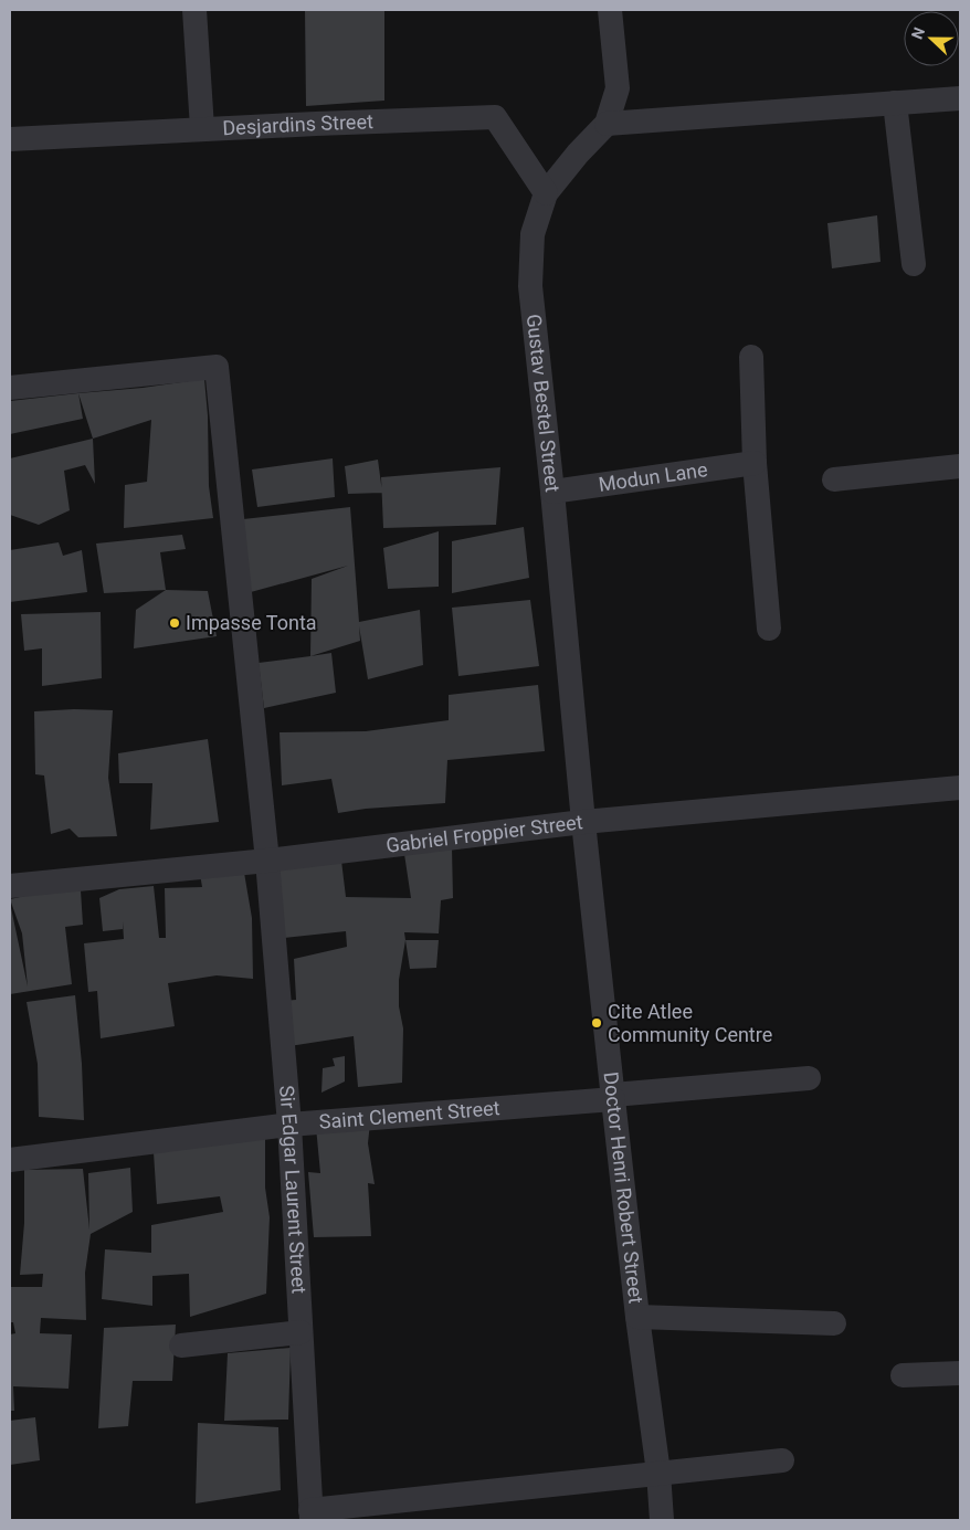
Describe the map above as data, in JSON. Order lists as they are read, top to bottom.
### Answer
{
  "streets": {
    "street": [
      "Desjardins Street",
      "Gustav Bestel Street",
      "Modun Lane",
      "Gabriel Froppier Street",
      "Saint Clement Street",
      "Doctor Henri Robert Street",
      "Sir Edgar Laurent Street"
    ]
  },
  "crossings": [
    ["Desjardins Street", "Gustav Bestel Street"],
    ["Gustav Bestel Street", "Modun Lane"],
    ["Gustav Bestel Street", "Gabriel Froppier Street"],
    ["Gustav Bestel Street", "Doctor Henri Robert Street"],
    ["Gabriel Froppier Street", "Doctor Henri Robert Street"],
    ["Gabriel Froppier Street", "Sir Edgar Laurent Street"],
    ["Saint Clement Street", "Doctor Henri Robert Street"],
    ["Saint Clement Street", "Sir Edgar Laurent Street"]
  ],
  "places": ["Impasse Tonta", "Cite Atlee Community Centre"],
  "north": "left"
}
